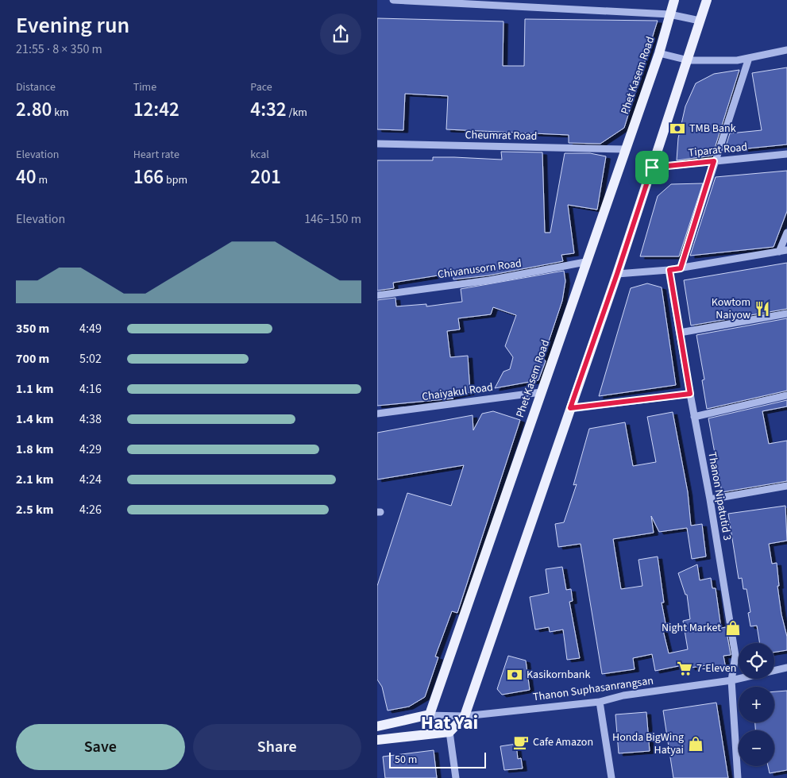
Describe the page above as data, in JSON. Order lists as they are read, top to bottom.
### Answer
{
  "streets": {
    "main road": ["Phet Kasem Road"],
    "street": [
      "Cheumrat Road",
      "Tiparat Road",
      "Chivanusorn Road",
      "Chaiyakul Road",
      "Thanon Nipatutid 3",
      "Thanon Suphasanrangsan"
    ]
  },
  "crossings": [
    ["Phet Kasem Road", "Cheumrat Road"],
    ["Phet Kasem Road", "Chivanusorn Road"],
    ["Phet Kasem Road", "Chaiyakul Road"],
    ["Phet Kasem Road", "Thanon Suphasanrangsan"],
    ["Thanon Nipatutid 3", "Thanon Suphasanrangsan"]
  ],
  "districts": ["Hat Yai"],
  "places": {
    "bank": ["TMB Bank", "Kasikornbank"],
    "restaurant": ["Kowtom Naiyow"],
    "shop": ["Night Market", "Honda BigWing Hatyai"],
    "supermarket": ["7-Eleven"],
    "cafe": ["Cafe Amazon"]
  },
  "scale_bar": "50 m",
  "page": {
    "heading": ["Evening run", "21:55 · 8 × 350 m"],
    "stats": [
      ["Distance", "2.80 km"],
      ["Time", "12:42"],
      ["Pace", "4:32 /km"],
      ["Elevation", "40 m"],
      ["Heart rate", "166 bpm"],
      ["kcal", "201"]
    ],
    "chart": ["Elevation", "146–150 m"],
    "list": [
      {
        "name": "350 m",
        "note": "4:49"
      },
      {
        "name": "700 m",
        "note": "5:02"
      },
      {
        "name": "1.1 km",
        "note": "4:16"
      },
      {
        "name": "1.4 km",
        "note": "4:38"
      },
      {
        "name": "1.8 km",
        "note": "4:29"
      },
      {
        "name": "2.1 km",
        "note": "4:24"
      },
      {
        "name": "2.5 km",
        "note": "4:26"
      }
    ],
    "map_buttons": ["+", "−"],
    "buttons": ["Save", "Share"],
    "scale": "50 m"
  }
}
